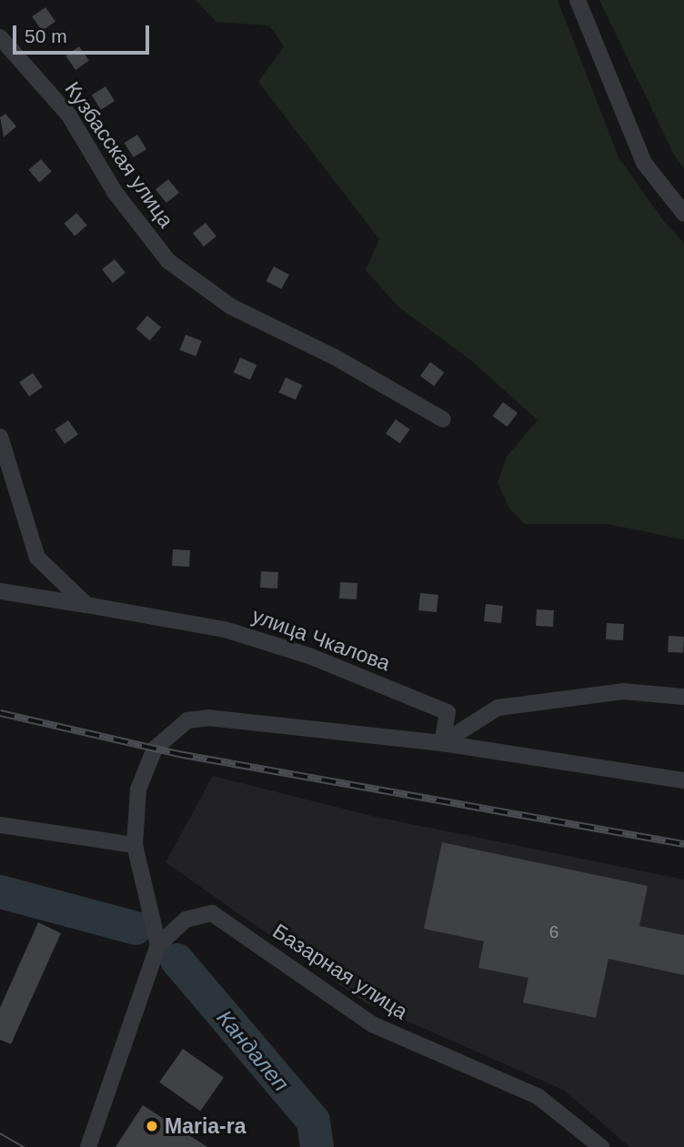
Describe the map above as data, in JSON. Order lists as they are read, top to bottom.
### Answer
{
  "streets": {
    "street": ["Кузбасская улица", "улица Чкалова", "Базарная улица"]
  },
  "water": ["Кандалеп"],
  "places": ["Maria-ra"],
  "house_numbers": ["6"],
  "scale_bar": "50 m"
}
